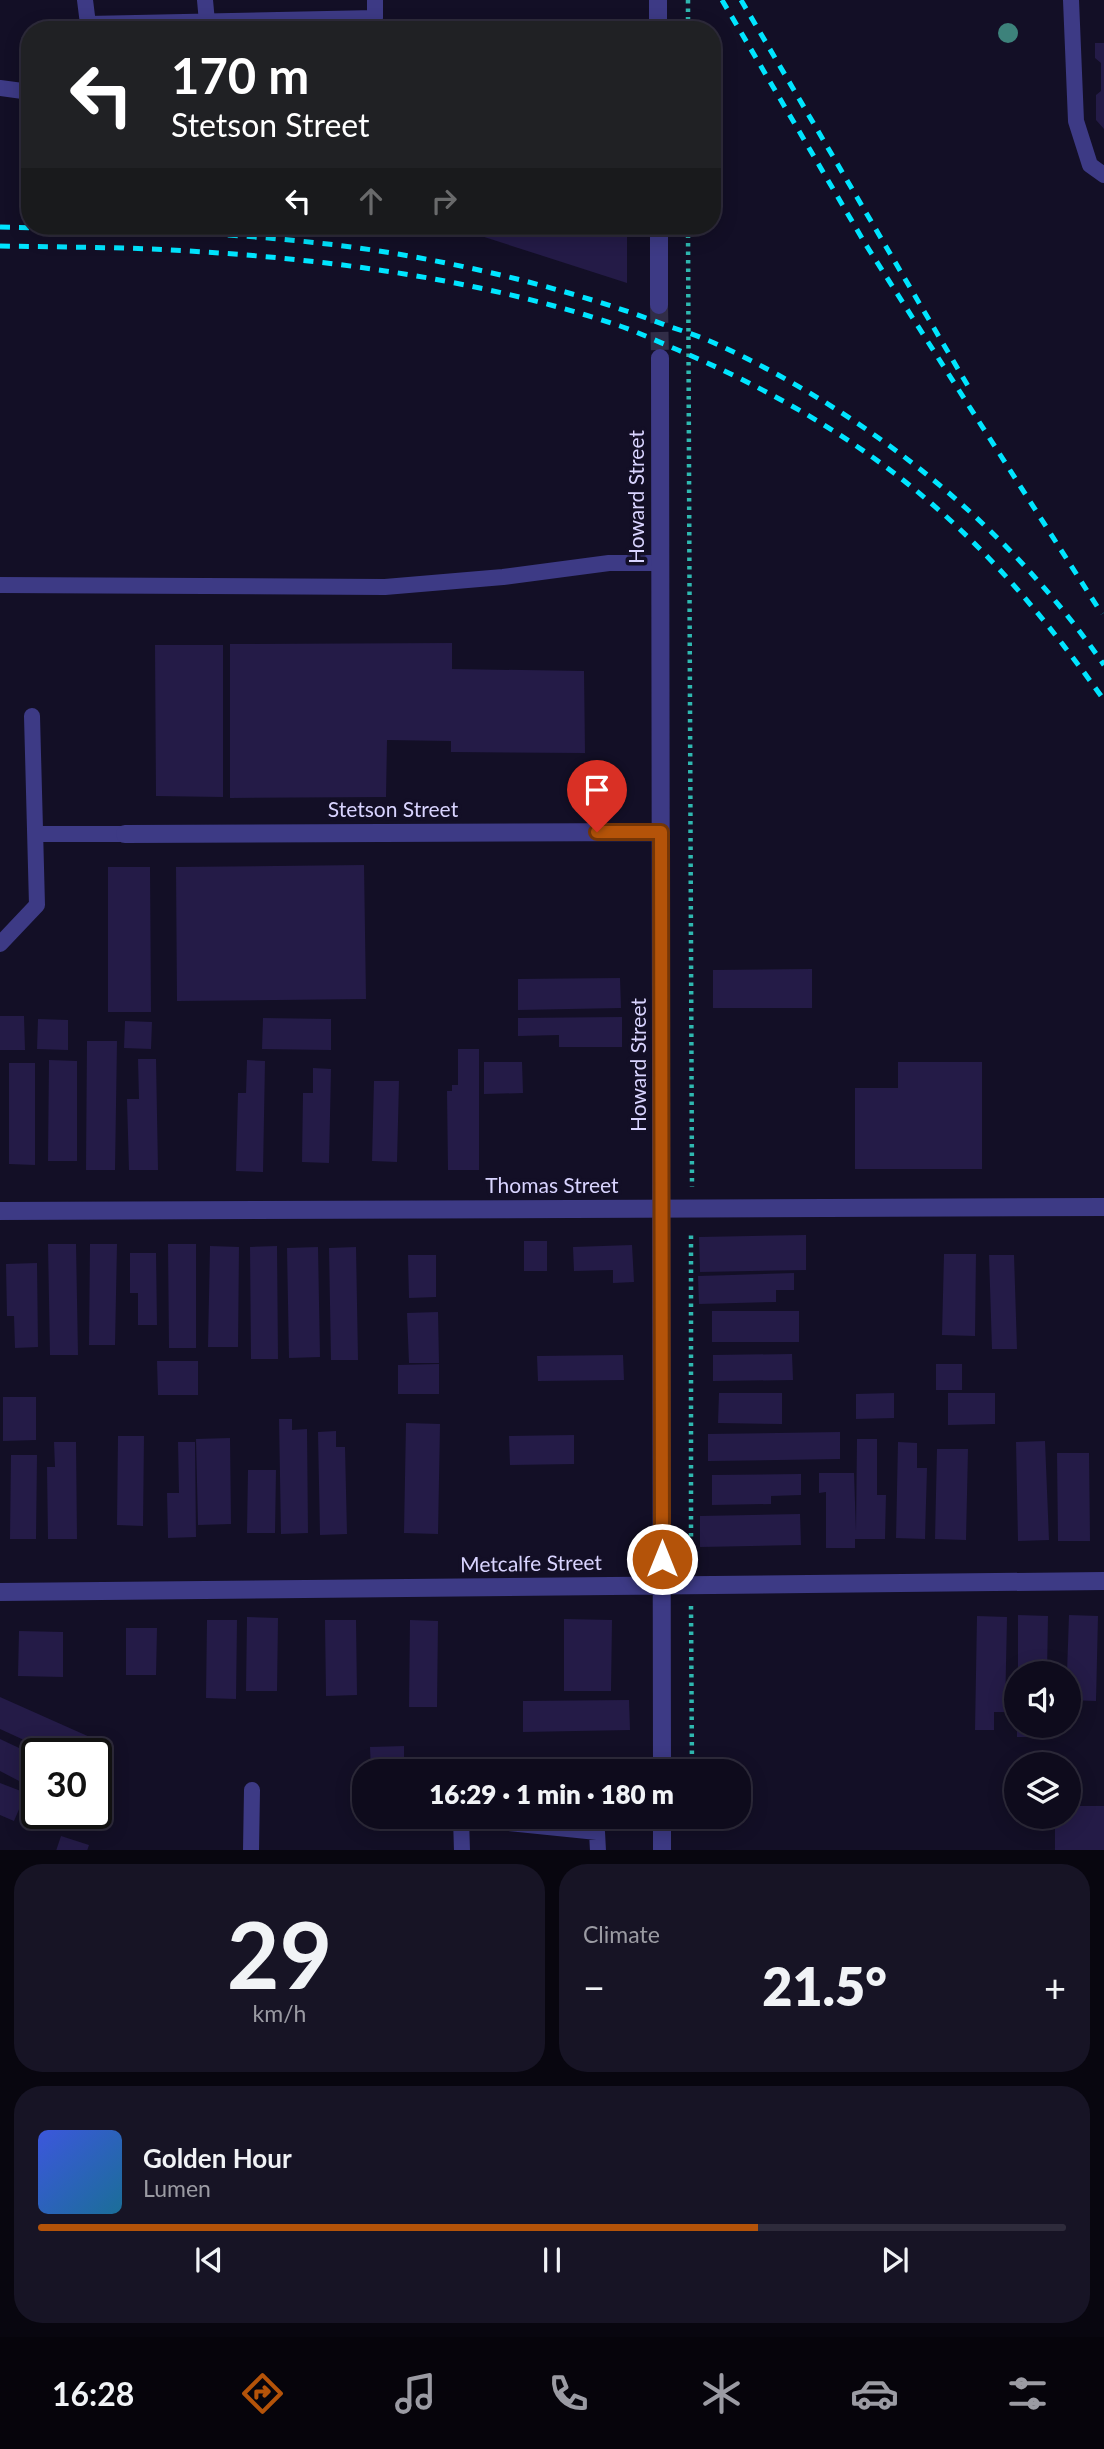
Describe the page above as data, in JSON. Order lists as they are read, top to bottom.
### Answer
{
  "streets": {
    "street": [
      "Howard Street",
      "Stetson Street",
      "Thomas Street",
      "Metcalfe Street"
    ]
  },
  "crossings": [
    ["Howard Street", "Stetson Street"],
    ["Howard Street", "Thomas Street"],
    ["Howard Street", "Metcalfe Street"]
  ],
  "page": {
    "turn": ["170 m", "Stetson Street"],
    "limit": "30",
    "trip": "16:29 · 1 min · 180 m",
    "tile": [
      ["29", "km/h"],
      "Climate"
    ],
    "heat": ["−", "21.5°", "+"],
    "song": ["Golden Hour", "Lumen"],
    "tabs": "16:28"
  }
}
